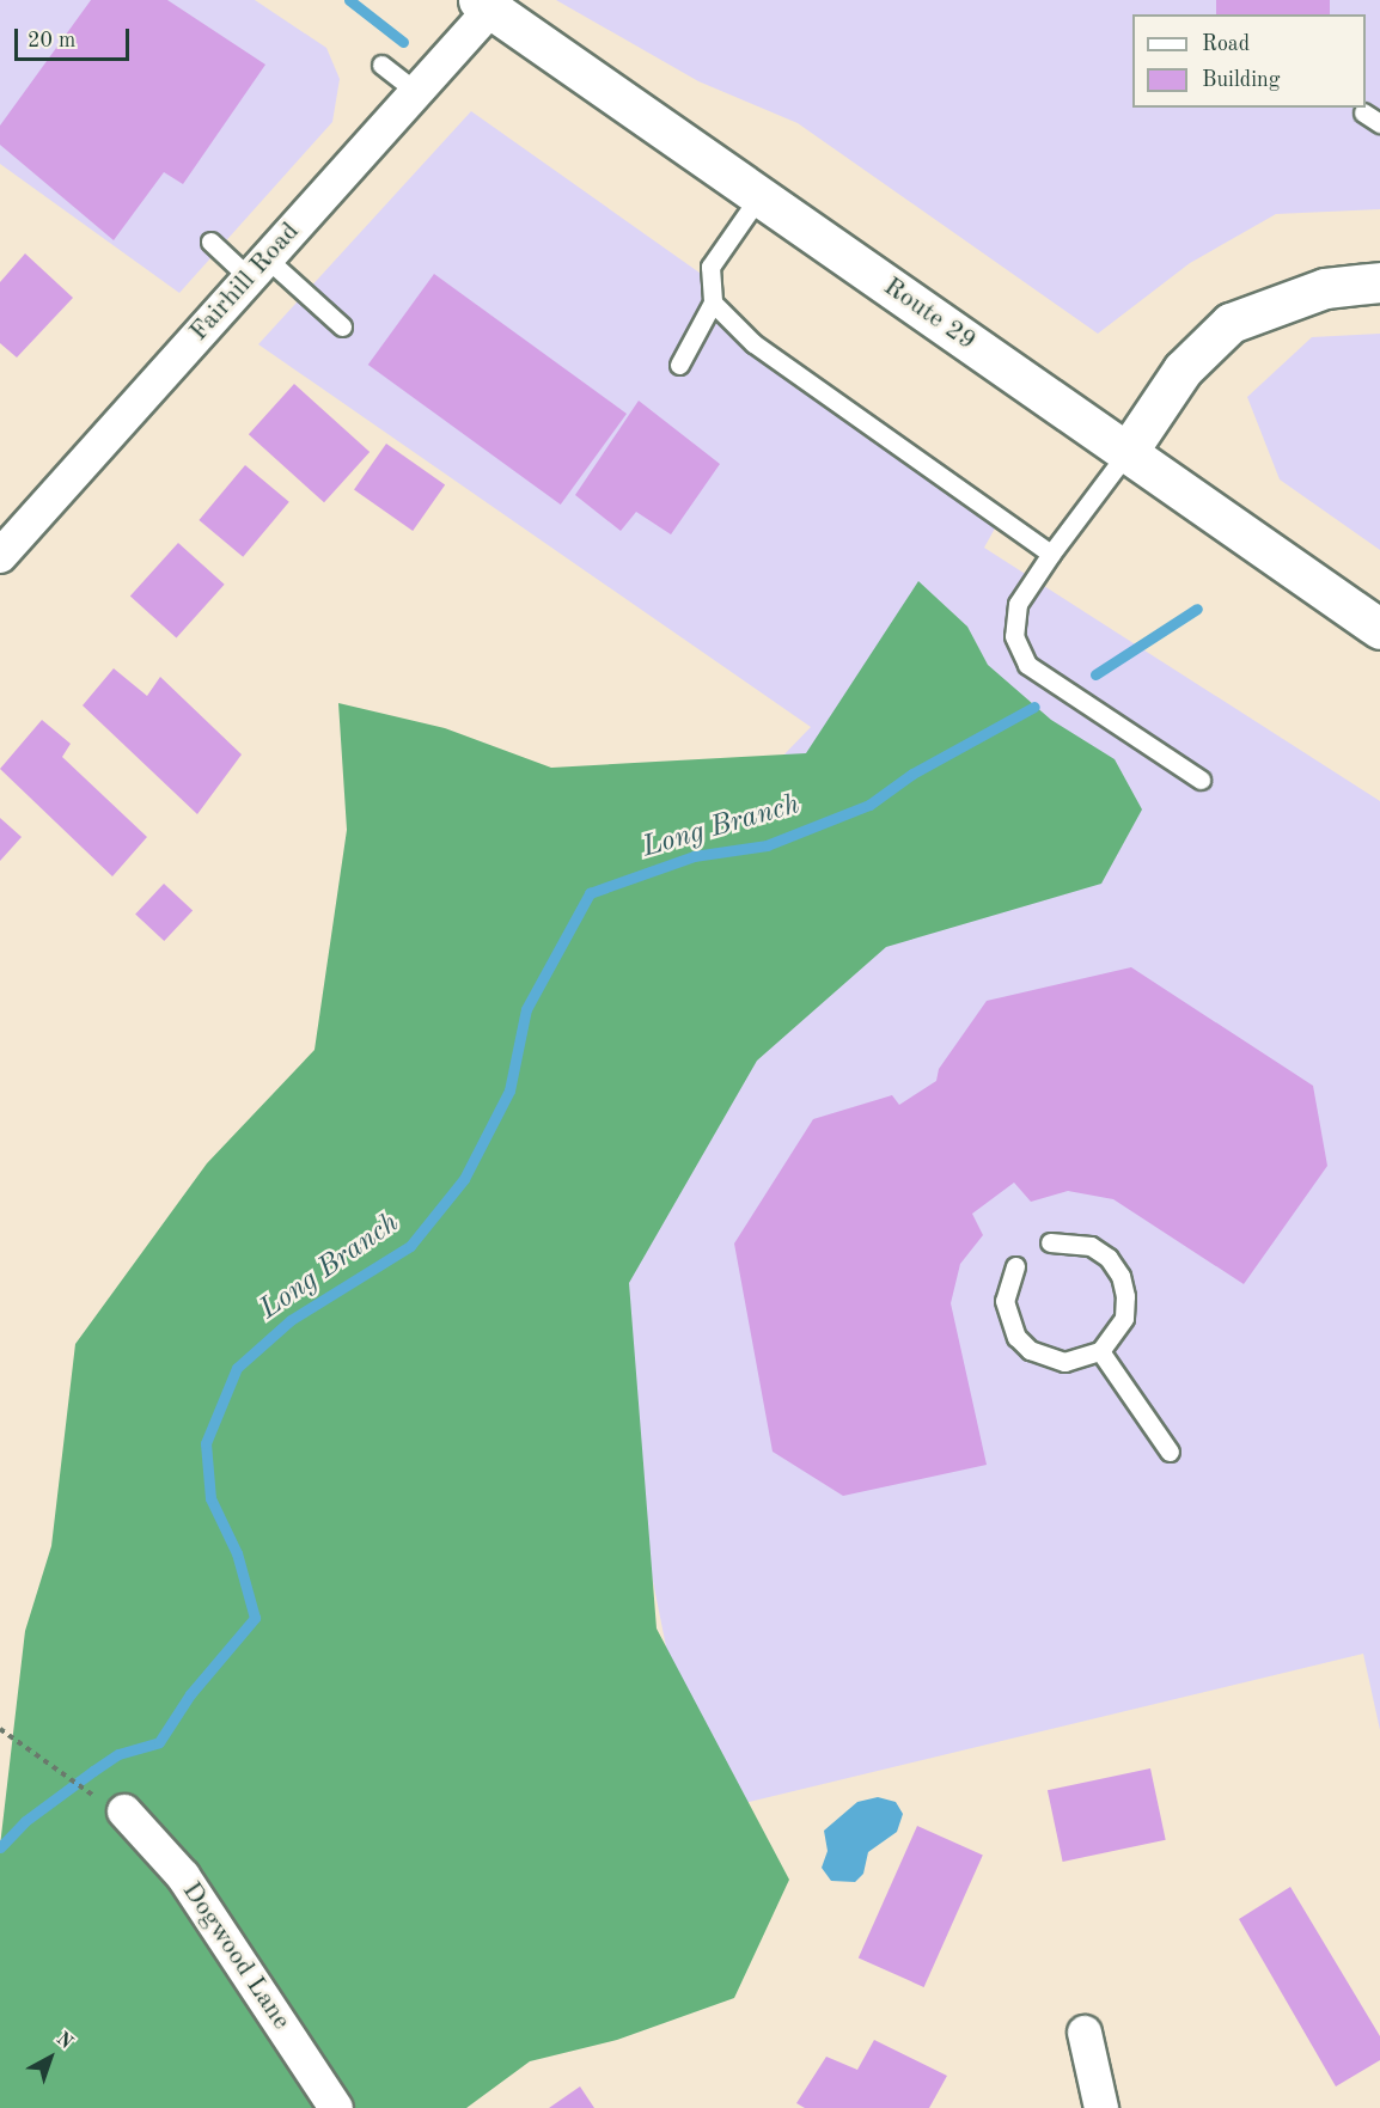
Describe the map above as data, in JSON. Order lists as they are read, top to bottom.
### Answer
{
  "streets": {
    "main road": ["Route 29"],
    "street": ["Fairhill Road", "Dogwood Lane"]
  },
  "crossings": [
    ["Fairhill Road", "Route 29"]
  ],
  "water": ["Long Branch"],
  "legend": ["Road", "Building"],
  "scale_bar": "20 m",
  "north": "top right"
}
